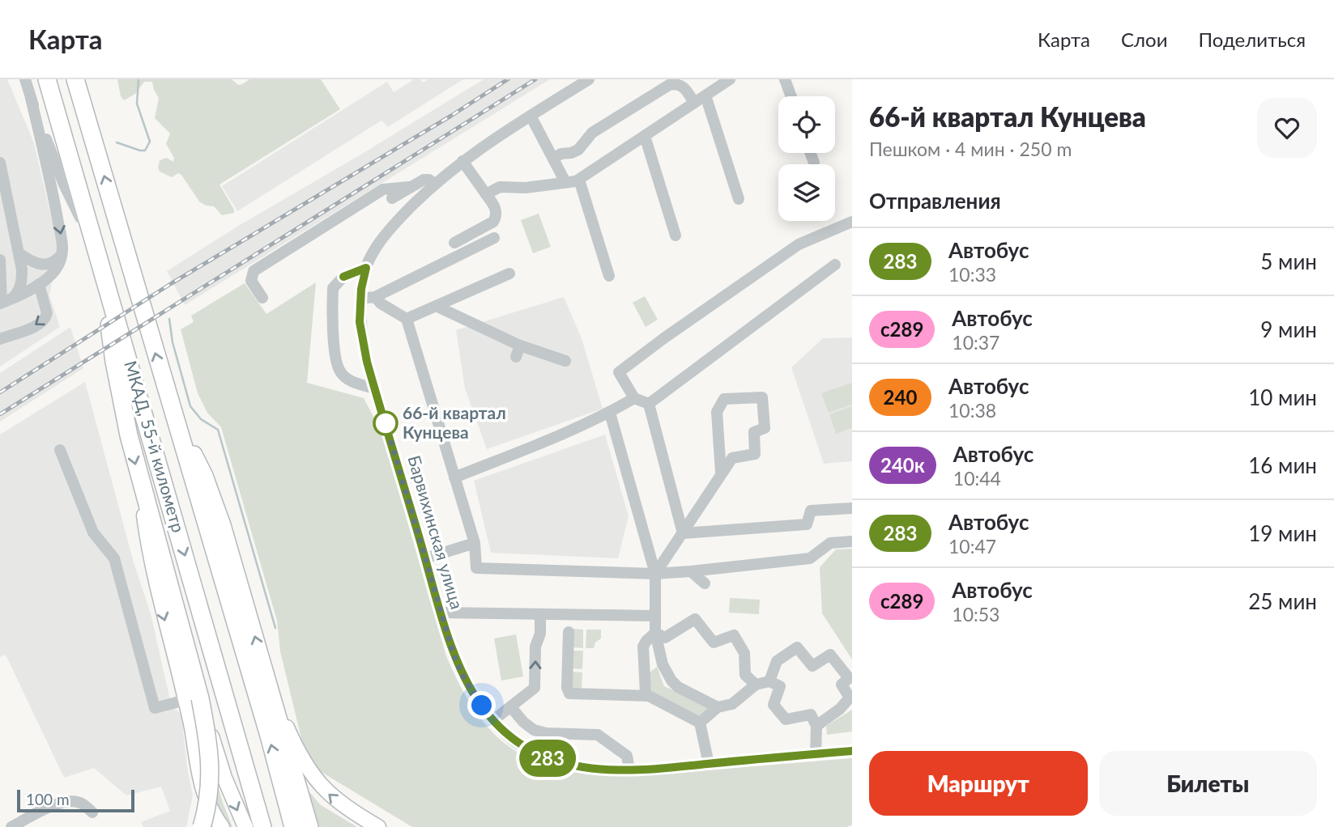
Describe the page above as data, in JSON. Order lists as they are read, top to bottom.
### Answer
{
  "streets": {
    "highway": ["МКАД, 55-й километр"],
    "street": ["Барвихинская улица"]
  },
  "places": ["66-й квартал Кунцева"],
  "lines": ["bus line 283"],
  "scale_bar": "100 m",
  "page": {
    "header": "Карта",
    "nav": ["Карта", "Слои", "Поделиться"],
    "on_map": "283",
    "heading": [
      ["66-й квартал Кунцева", "Пешком · 4 мин · 250 m"],
      "Отправления"
    ],
    "list": [
      {
        "mark": "283",
        "name": "Автобус",
        "note": "10:33",
        "value": "5 мин"
      },
      {
        "mark": "с289",
        "name": "Автобус",
        "note": "10:37",
        "value": "9 мин"
      },
      {
        "mark": "240",
        "name": "Автобус",
        "note": "10:38",
        "value": "10 мин"
      },
      {
        "mark": "240к",
        "name": "Автобус",
        "note": "10:44",
        "value": "16 мин"
      },
      {
        "mark": "283",
        "name": "Автобус",
        "note": "10:47",
        "value": "19 мин"
      },
      {
        "mark": "с289",
        "name": "Автобус",
        "note": "10:53",
        "value": "25 мин"
      }
    ],
    "buttons": ["Маршрут", "Билеты"],
    "scale": "100 m"
  }
}
